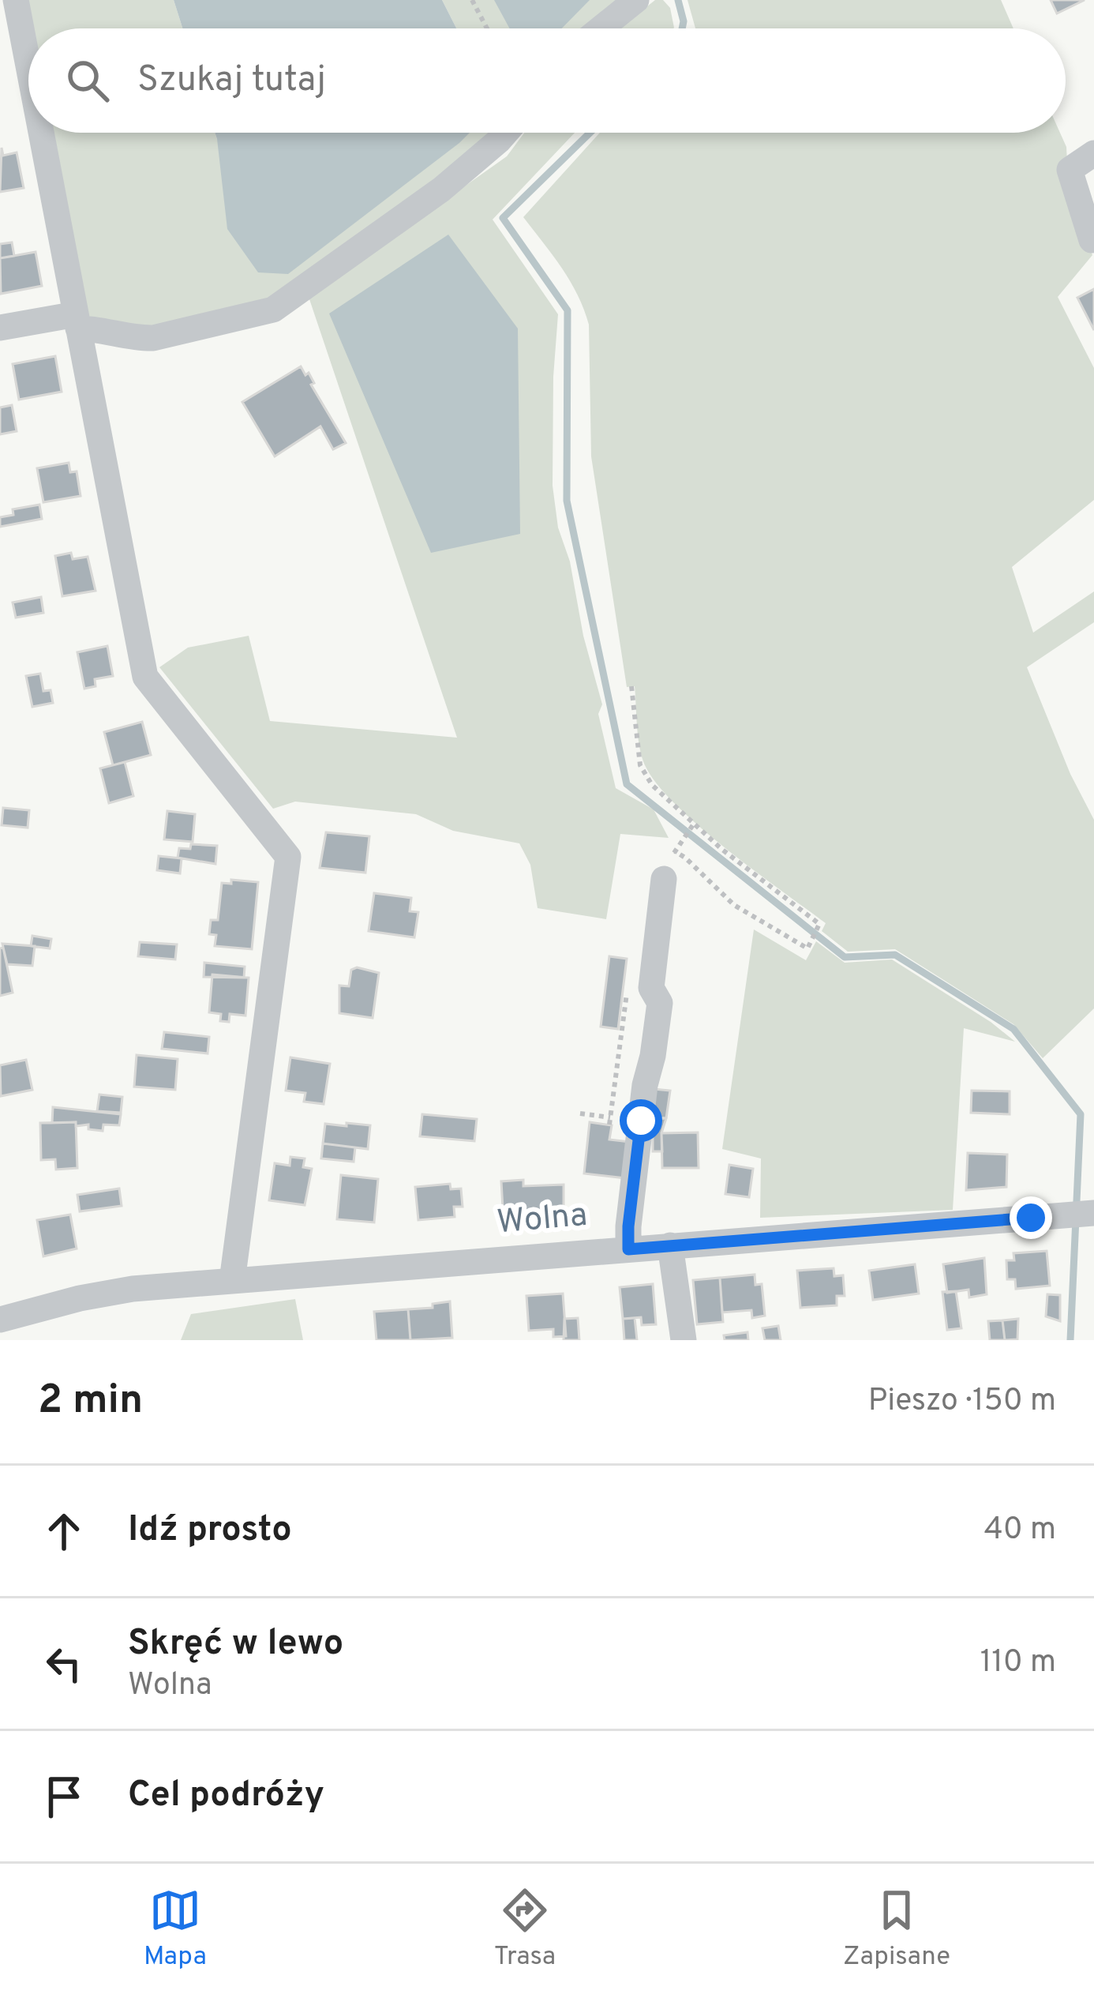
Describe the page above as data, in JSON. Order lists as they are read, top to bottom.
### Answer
{
  "streets": {
    "street": ["Wolna"]
  },
  "page": {
    "search": "Szukaj tutaj",
    "heading": ["2 min", "Pieszo · 150 m"],
    "list": [
      ["Idź prosto", "40 m"],
      ["Skręć w lewo", "Wolna", "110 m"],
      "Cel podróży"
    ],
    "nav": ["Mapa", "Trasa", "Zapisane"]
  }
}
